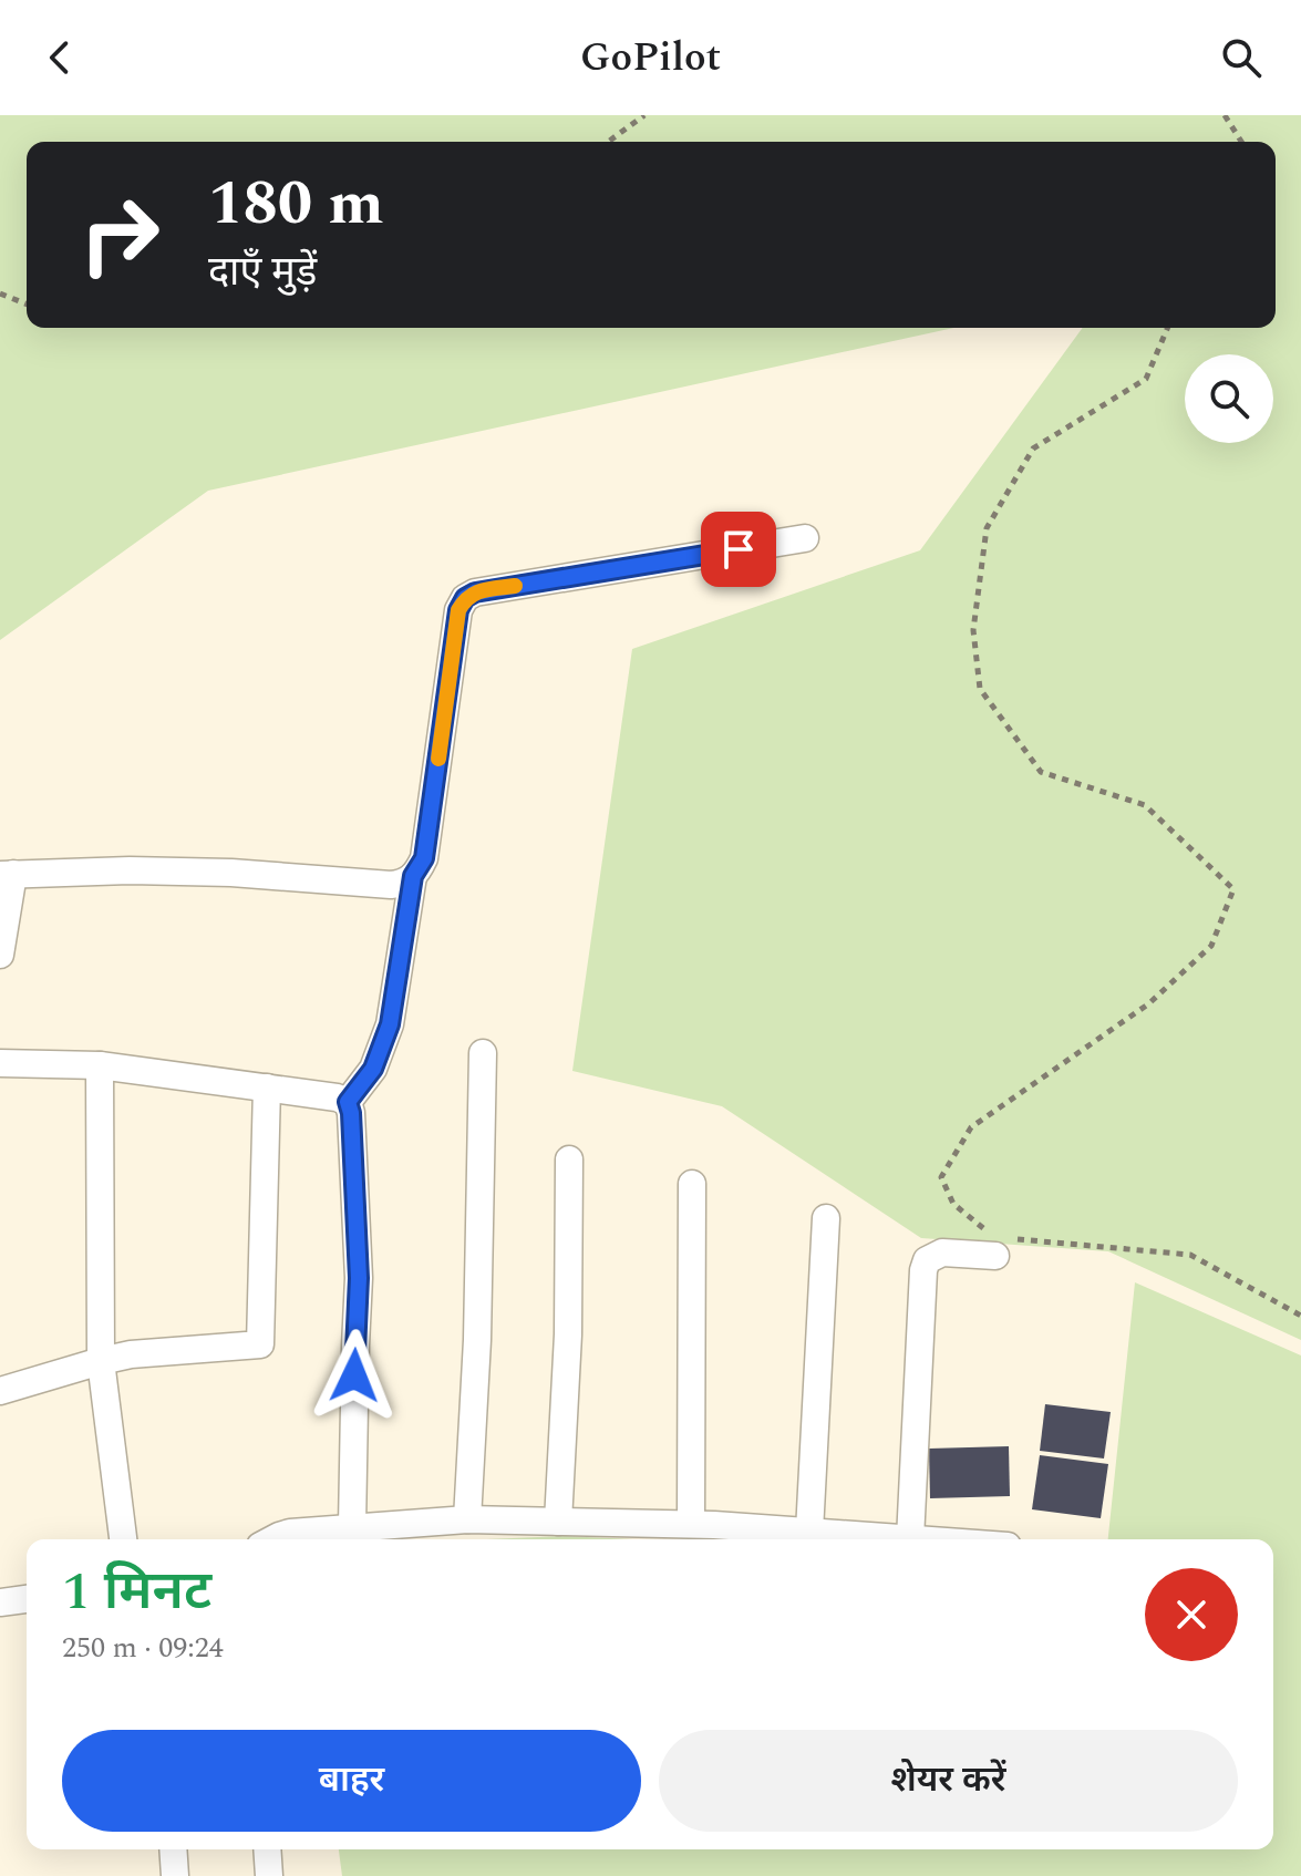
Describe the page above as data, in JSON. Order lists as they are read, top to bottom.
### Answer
{
  "page": {
    "header": "GoPilot",
    "turn": ["180 m", "दाएँ मुड़ें"],
    "heading": ["1 मिनट", "250 m · 09:24"],
    "buttons": ["बाहर", "शेयर करें"]
  }
}
